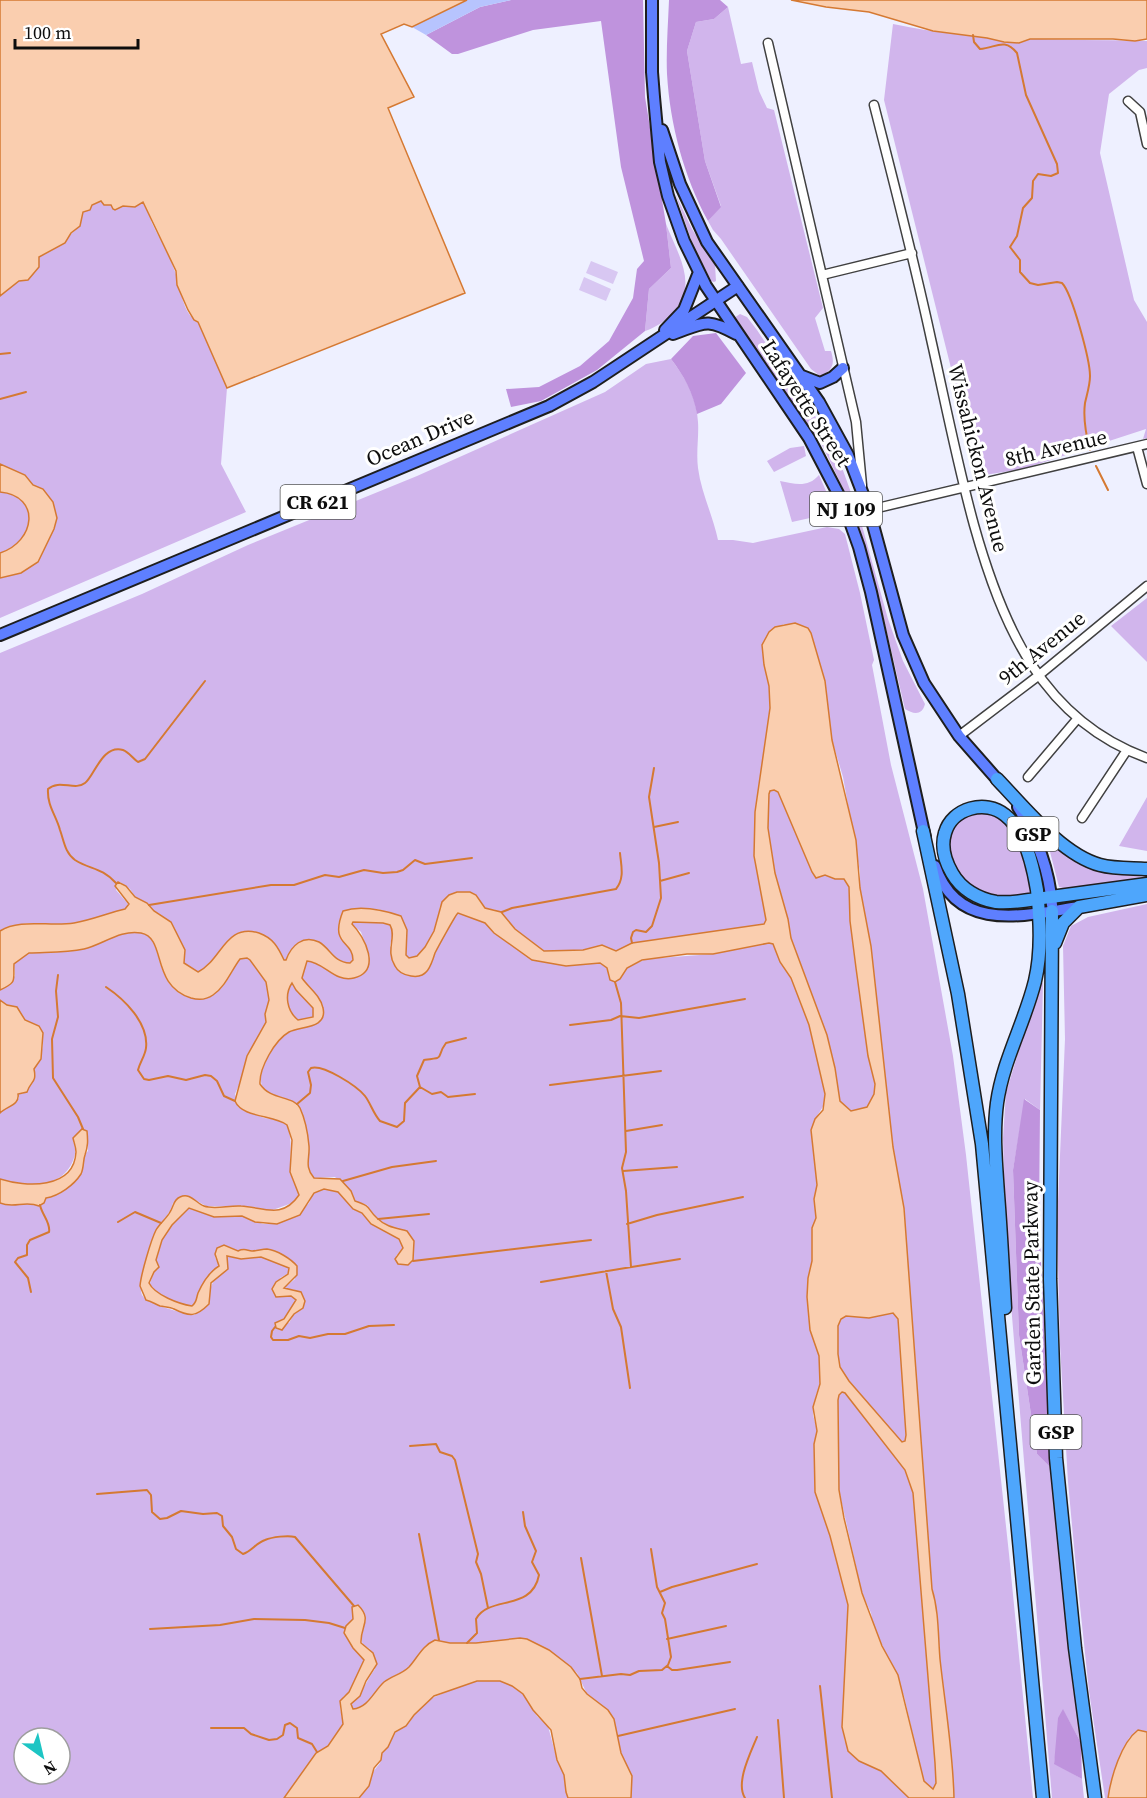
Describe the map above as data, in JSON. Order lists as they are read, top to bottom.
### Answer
{
  "streets": {
    "highway": ["NJ 109", "GSP", "Garden State Parkway"],
    "main road": ["Lafayette Street", "Ocean Drive", "CR 621"],
    "street": ["8th Avenue", "Wissahickon Avenue", "9th Avenue"]
  },
  "crossings": [
    ["Lafayette Street", "Ocean Drive"],
    ["Lafayette Street", "8th Avenue"],
    ["Lafayette Street", "NJ 109"],
    ["Lafayette Street", "9th Avenue"],
    ["Lafayette Street", "GSP"],
    ["Lafayette Street", "Garden State Parkway"],
    ["8th Avenue", "Wissahickon Avenue"],
    ["Wissahickon Avenue", "9th Avenue"],
    ["NJ 109", "GSP"],
    ["NJ 109", "Garden State Parkway"]
  ],
  "scale_bar": "100 m",
  "north": "bottom right"
}
